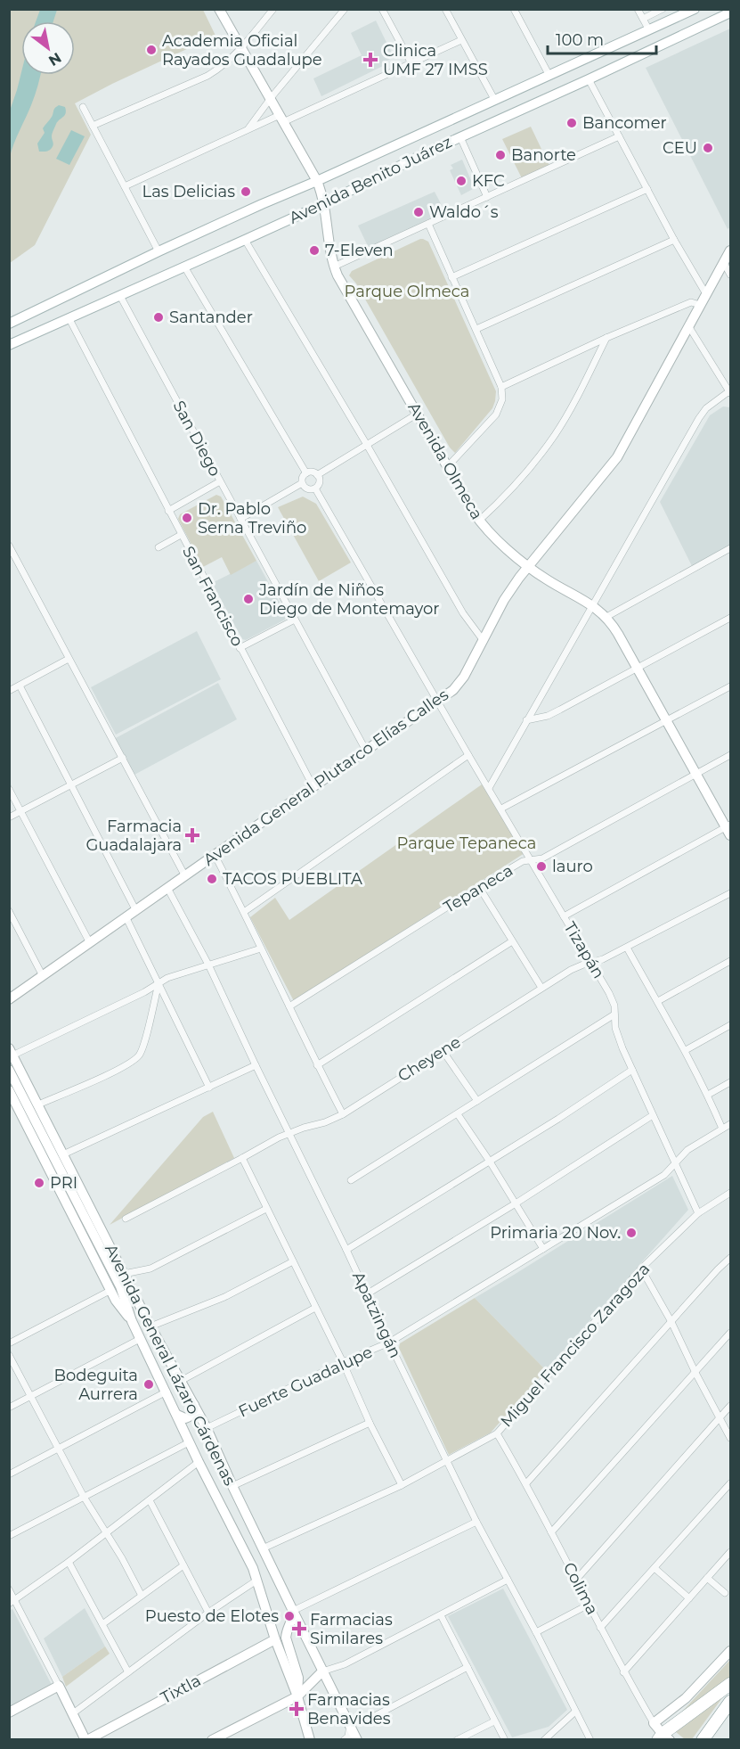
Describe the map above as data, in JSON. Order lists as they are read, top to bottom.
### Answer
{
  "streets": {
    "street": [
      "Avenida Benito Juárez",
      "San Diego",
      "Avenida Olmeca",
      "San Francisco",
      "Avenida General Plutarco Elías Calles",
      "Tepaneca",
      "Tizapán",
      "Cheyene",
      "Apatzingán",
      "Miguel Francisco Zaragoza",
      "Avenida General Lázaro Cárdenas",
      "Fuerte Guadalupe",
      "Colima",
      "Tixtla"
    ]
  },
  "crossings": [
    ["Avenida Benito Juárez", "San Diego"],
    ["Avenida Benito Juárez", "Avenida Olmeca"],
    ["Avenida Benito Juárez", "San Francisco"],
    ["San Diego", "Avenida General Plutarco Elías Calles"],
    ["Avenida Olmeca", "Avenida General Plutarco Elías Calles"],
    ["Avenida Olmeca", "Tepaneca"],
    ["San Francisco", "Avenida General Plutarco Elías Calles"],
    ["Avenida General Plutarco Elías Calles", "Tizapán"],
    ["Avenida General Plutarco Elías Calles", "Apatzingán"],
    ["Tepaneca", "Tizapán"],
    ["Tizapán", "Cheyene"],
    ["Tizapán", "Miguel Francisco Zaragoza"],
    ["Tizapán", "Fuerte Guadalupe"],
    ["Cheyene", "Apatzingán"],
    ["Apatzingán", "Miguel Francisco Zaragoza"],
    ["Apatzingán", "Fuerte Guadalupe"],
    ["Miguel Francisco Zaragoza", "Avenida General Lázaro Cárdenas"],
    ["Miguel Francisco Zaragoza", "Colima"],
    ["Avenida General Lázaro Cárdenas", "Fuerte Guadalupe"],
    ["Avenida General Lázaro Cárdenas", "Tixtla"]
  ],
  "parks": ["Parque Olmeca", "Parque Tepaneca"],
  "places": {
    "other": [
      "Academia Oficial Rayados Guadalupe",
      "Bancomer",
      "CEU",
      "Banorte",
      "KFC",
      "Las Delicias",
      "Waldo´s",
      "7-Eleven",
      "Santander",
      "Dr. Pablo Serna Treviño",
      "Jardín de Niños Diego de Montemayor",
      "lauro",
      "TACOS PUEBLITA",
      "PRI",
      "Primaria 20 Nov.",
      "Bodeguita Aurrera",
      "Puesto de Elotes"
    ],
    "health": [
      "Clinica UMF 27 IMSS",
      "Farmacia Guadalajara",
      "Farmacias Similares",
      "Farmacias Benavides"
    ]
  },
  "scale_bar": "100 m",
  "north": "bottom right"
}
